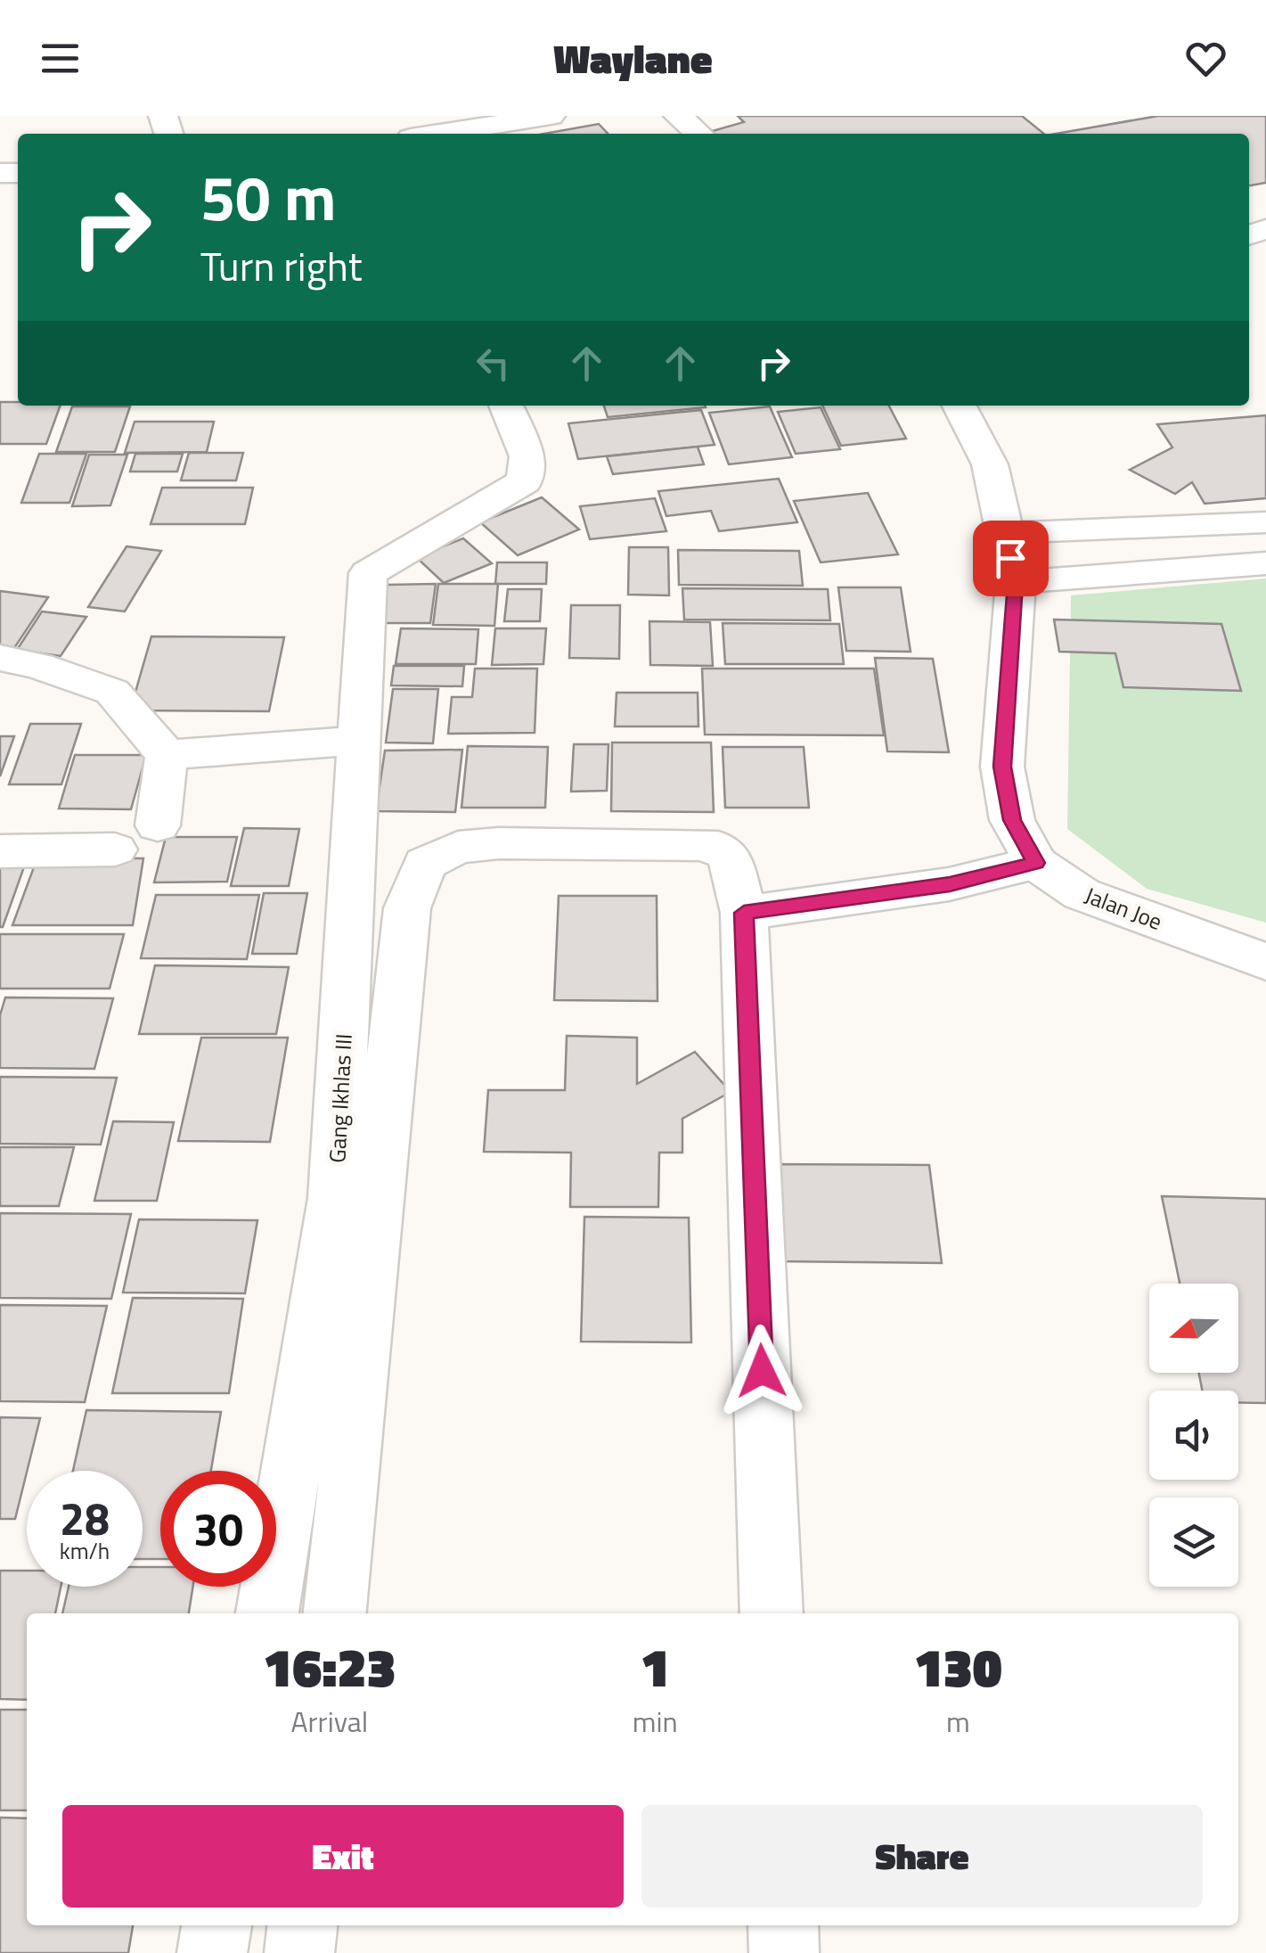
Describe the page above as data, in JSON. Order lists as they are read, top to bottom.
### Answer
{
  "streets": {
    "street": ["Jalan Joe", "Gang Ikhlas III"]
  },
  "north": "left",
  "page": {
    "header": "Waylane",
    "turn": ["50 m", "Turn right"],
    "speed": "28 km/h",
    "limit": "30",
    "eta": [
      "16:23",
      "Arrival",
      "1",
      "min",
      "130",
      "m"
    ],
    "buttons": ["Exit", "Share"]
  }
}
